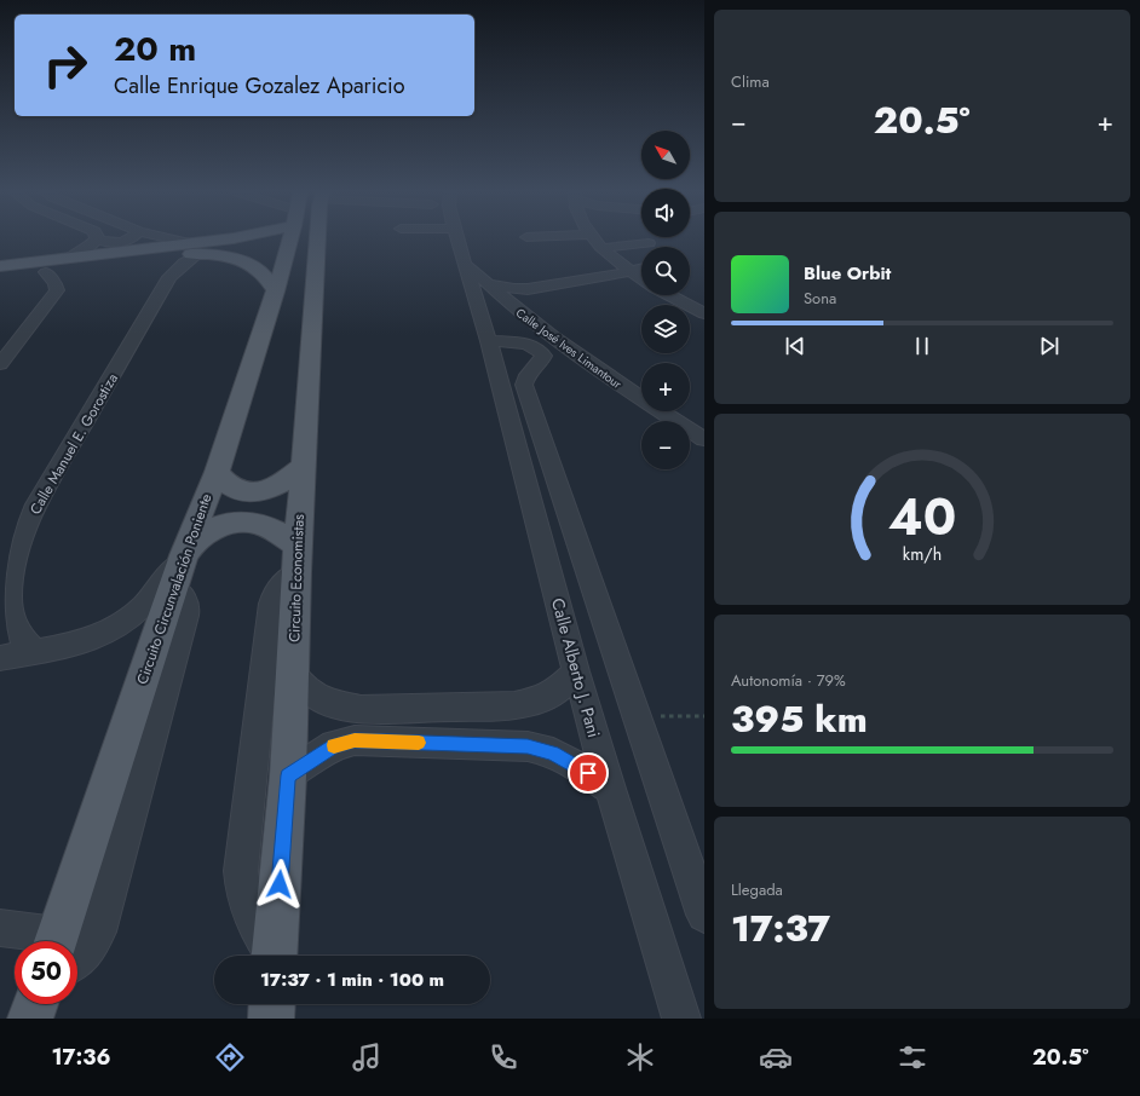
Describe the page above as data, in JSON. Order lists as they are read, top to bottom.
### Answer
{
  "streets": {
    "main road": ["Circuito Economistas", "Circuito Circunvalación Poniente"],
    "street": ["Calle José Ives Limantour", "Calle Manuel E. Gorostiza", "Calle Alberto J. Pani"]
  },
  "crossings": [
    ["Calle José Ives Limantour", "Calle Alberto J. Pani"]
  ],
  "north": "top left",
  "page": {
    "tile": [
      "Clima",
      ["Autonomía · 79%", "395 km"],
      ["Llegada", "17:37"]
    ],
    "turn": ["20 m", "Calle Enrique Gozalez Aparicio"],
    "heat": ["−", "20.5°", "+"],
    "map_buttons": ["+", "−"],
    "song": ["Blue Orbit", "Sona"],
    "limit": "50",
    "trip": "17:37 · 1 min · 100 m",
    "tabs": ["17:36", "20.5°"],
    "gauge": ["40", "km/h"]
  }
}
